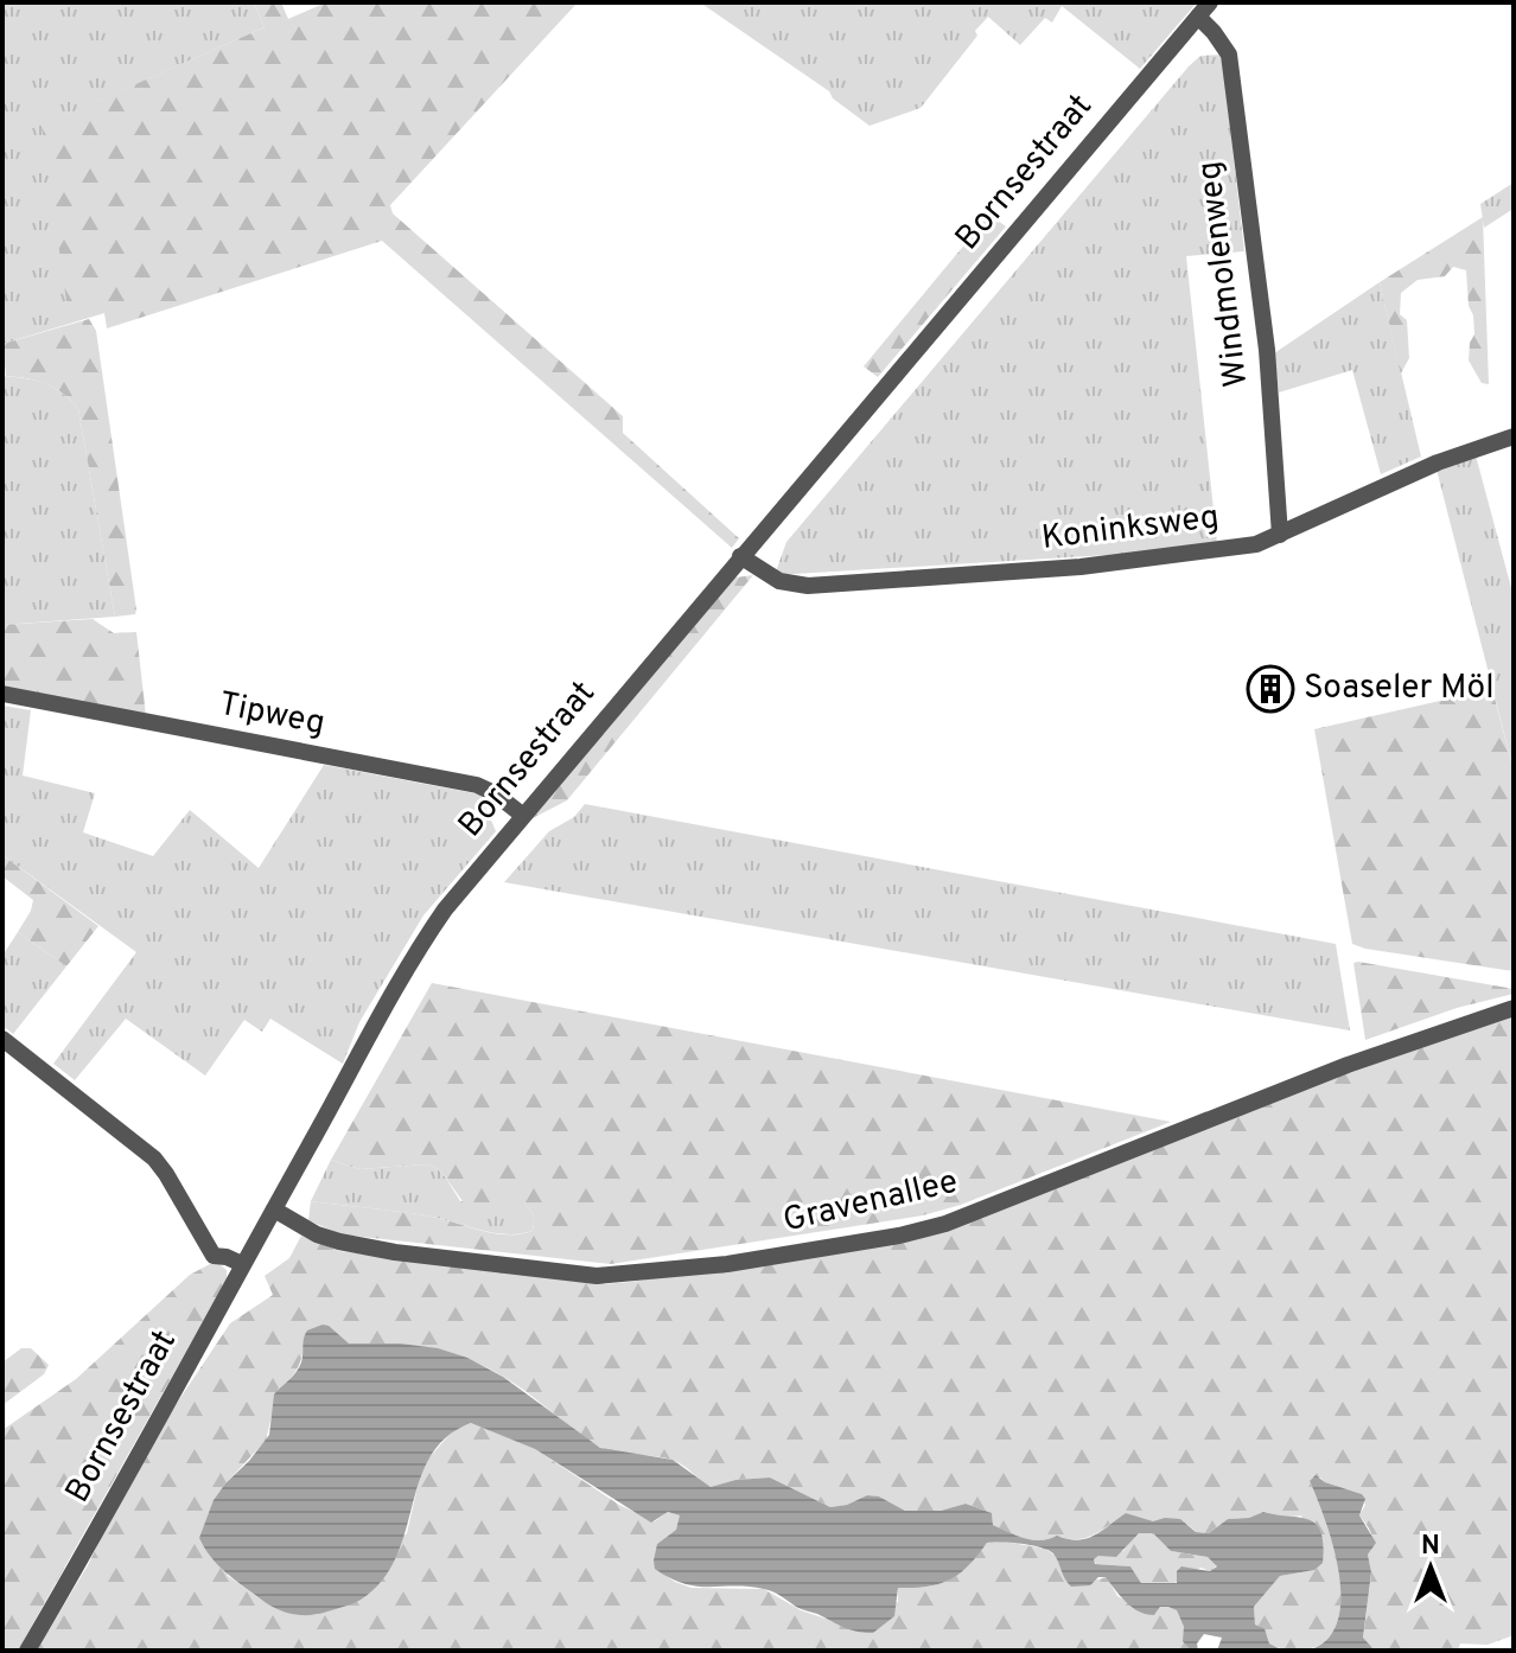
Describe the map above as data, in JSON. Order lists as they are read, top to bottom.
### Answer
{
  "streets": {
    "street": [
      "Bornsestraat",
      "Windmolenweg",
      "Koninksweg",
      "Tipweg",
      "Gravenallee"
    ]
  },
  "crossings": [
    ["Bornsestraat", "Windmolenweg"],
    ["Bornsestraat", "Koninksweg"],
    ["Bornsestraat", "Tipweg"],
    ["Bornsestraat", "Gravenallee"],
    ["Windmolenweg", "Koninksweg"]
  ],
  "places": {
    "building": ["Soaseler Möl"]
  },
  "north": "top"
}
